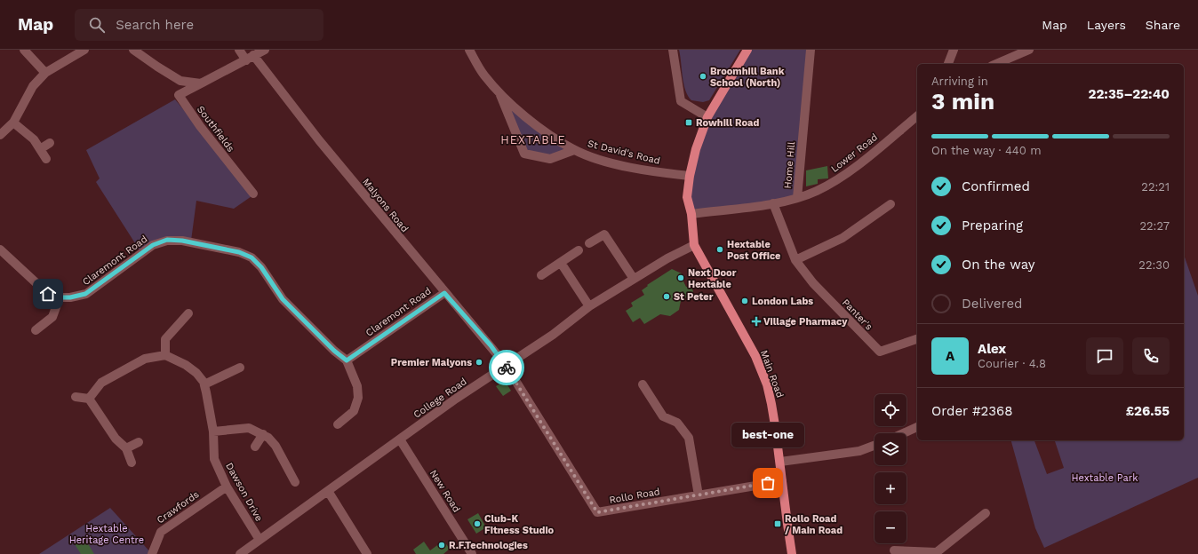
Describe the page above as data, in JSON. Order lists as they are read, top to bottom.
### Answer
{
  "streets": {
    "main road": ["Main Road"],
    "street": [
      "Southfields",
      "St David's Road",
      "Lower Road",
      "Home Hill",
      "Malyons Road",
      "Claremont Road",
      "Panter's",
      "College Road",
      "New Road",
      "Dawson Drive",
      "Rollo Road",
      "Crawfords"
    ]
  },
  "crossings": [
    ["St David's Road", "Main Road"],
    ["Lower Road", "Home Hill"],
    ["Home Hill", "Panter's"],
    ["Home Hill", "Main Road"],
    ["Malyons Road", "Claremont Road"],
    ["Malyons Road", "College Road"],
    ["Malyons Road", "Rollo Road"],
    ["Main Road", "College Road"],
    ["Main Road", "Rollo Road"],
    ["College Road", "New Road"],
    ["College Road", "Dawson Drive"],
    ["College Road", "Rollo Road"],
    ["Dawson Drive", "Crawfords"]
  ],
  "districts": ["HEXTABLE"],
  "parks": ["Hextable Park", "Hextable Heritage Centre"],
  "places": {
    "other": [
      "Broomhill Bank School (North)",
      "Hextable Post Office",
      "Next Door Hextable",
      "St Peter",
      "London Labs",
      "Premier Malyons",
      "best-one",
      "Club-K Fitness Studio",
      "R.F.Technologies"
    ],
    "transit": ["Rowhill Road", "Rollo Road / Main Road"],
    "health": ["Village Pharmacy"]
  },
  "page": {
    "header": "Map",
    "search": "Search here",
    "nav": ["Map", "Layers", "Share"],
    "heading": ["3 min", "Arriving in", "22:35–22:40"],
    "panel": [
      "Alex",
      "Courier · 4.8",
      "Order #2368",
      "£26.55"
    ],
    "bar": "On the way · 440 m",
    "list": [
      ["Confirmed", "22:21"],
      ["Preparing", "22:27"],
      ["On the way", "22:30"],
      "Delivered"
    ],
    "round": "A",
    "map_buttons": ["+", "−"],
    "bubble": "best-one"
  }
}
